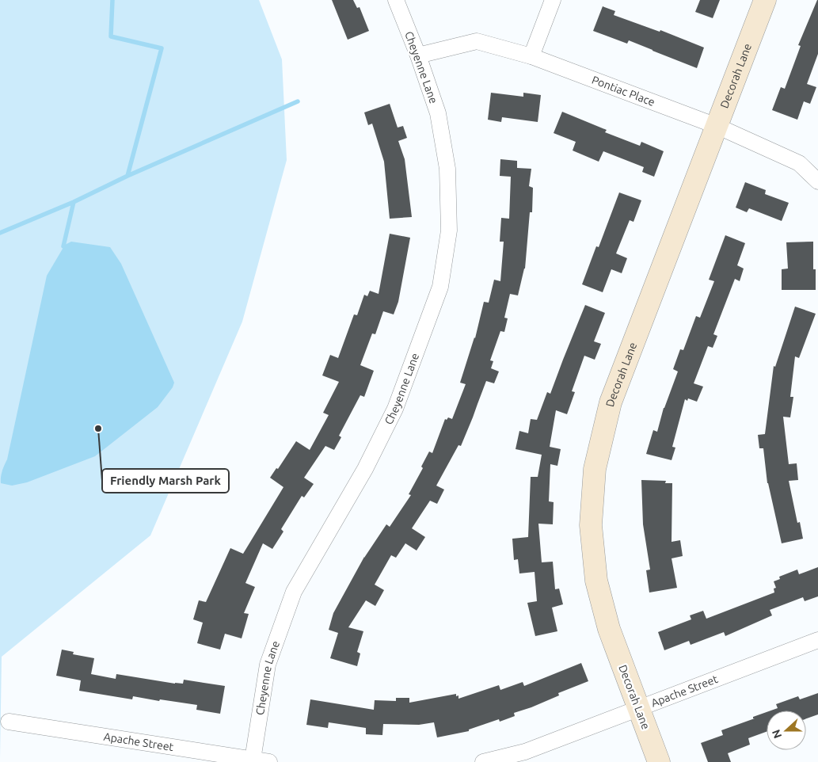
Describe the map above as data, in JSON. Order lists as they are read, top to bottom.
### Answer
{
  "streets": {
    "street": [
      "Cheyenne Lane",
      "Decorah Lane",
      "Pontiac Place",
      "Apache Street"
    ]
  },
  "crossings": [
    ["Cheyenne Lane", "Pontiac Place"],
    ["Cheyenne Lane", "Apache Street"],
    ["Decorah Lane", "Pontiac Place"],
    ["Decorah Lane", "Apache Street"]
  ],
  "places": ["Friendly Marsh Park"],
  "north": "left"
}
